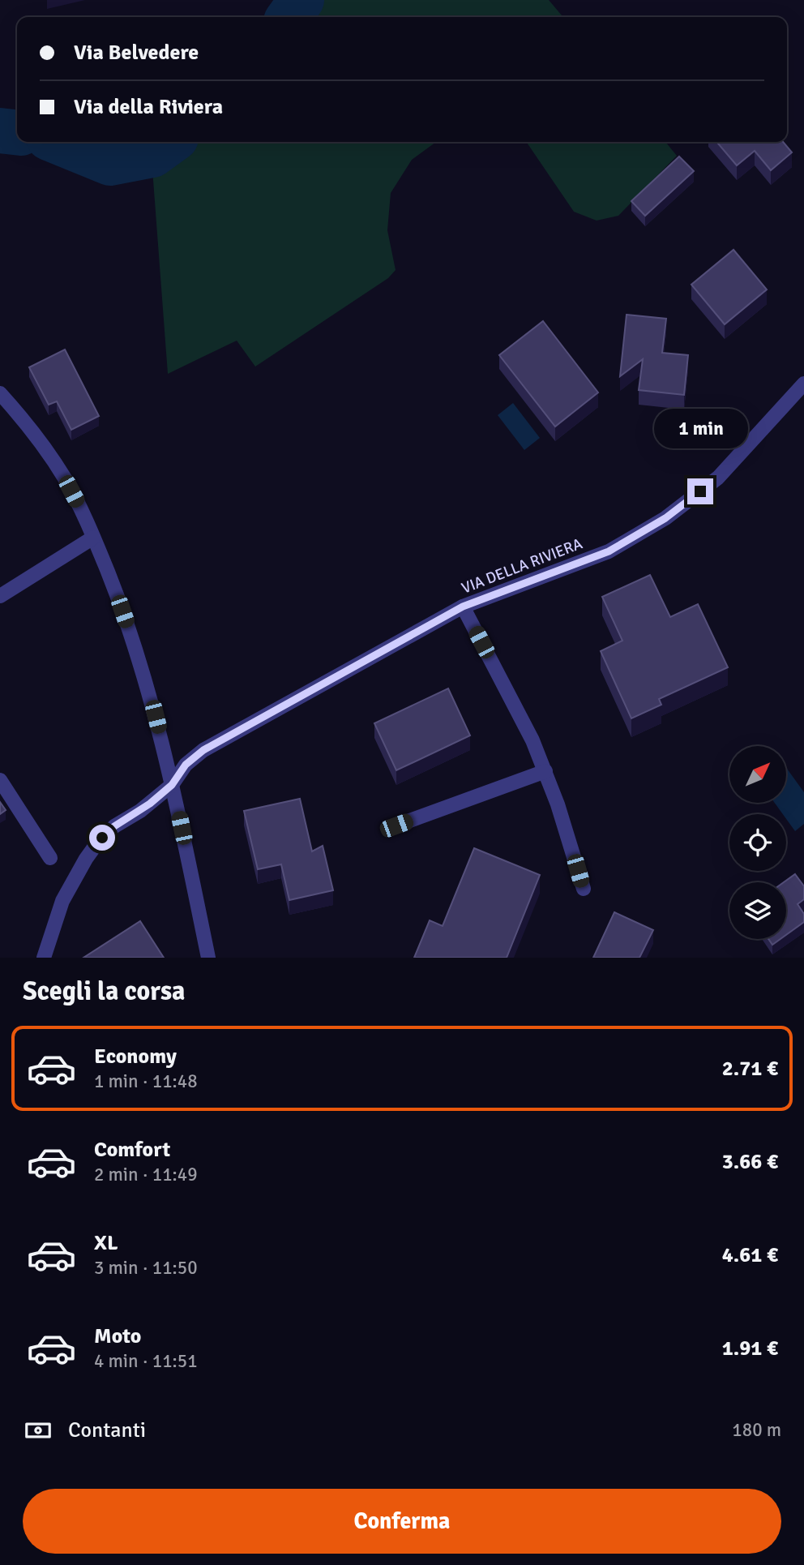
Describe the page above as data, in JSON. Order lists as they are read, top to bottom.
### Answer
{
  "streets": {
    "street": ["VIA DELLA RIVIERA"]
  },
  "north": "top right",
  "page": {
    "banner": ["Via Belvedere", "Via della Riviera"],
    "bubble": "1 min",
    "heading": "Scegli la corsa",
    "list": [
      {
        "name": "Economy",
        "note": "1 min · 11:48",
        "value": "2.71 €"
      },
      {
        "name": "Comfort",
        "note": "2 min · 11:49",
        "value": "3.66 €"
      },
      {
        "name": "XL",
        "note": "3 min · 11:50",
        "value": "4.61 €"
      },
      {
        "name": "Moto",
        "note": "4 min · 11:51",
        "value": "1.91 €"
      }
    ],
    "pay": ["Contanti", "180 m"],
    "buttons": "Conferma"
  }
}
